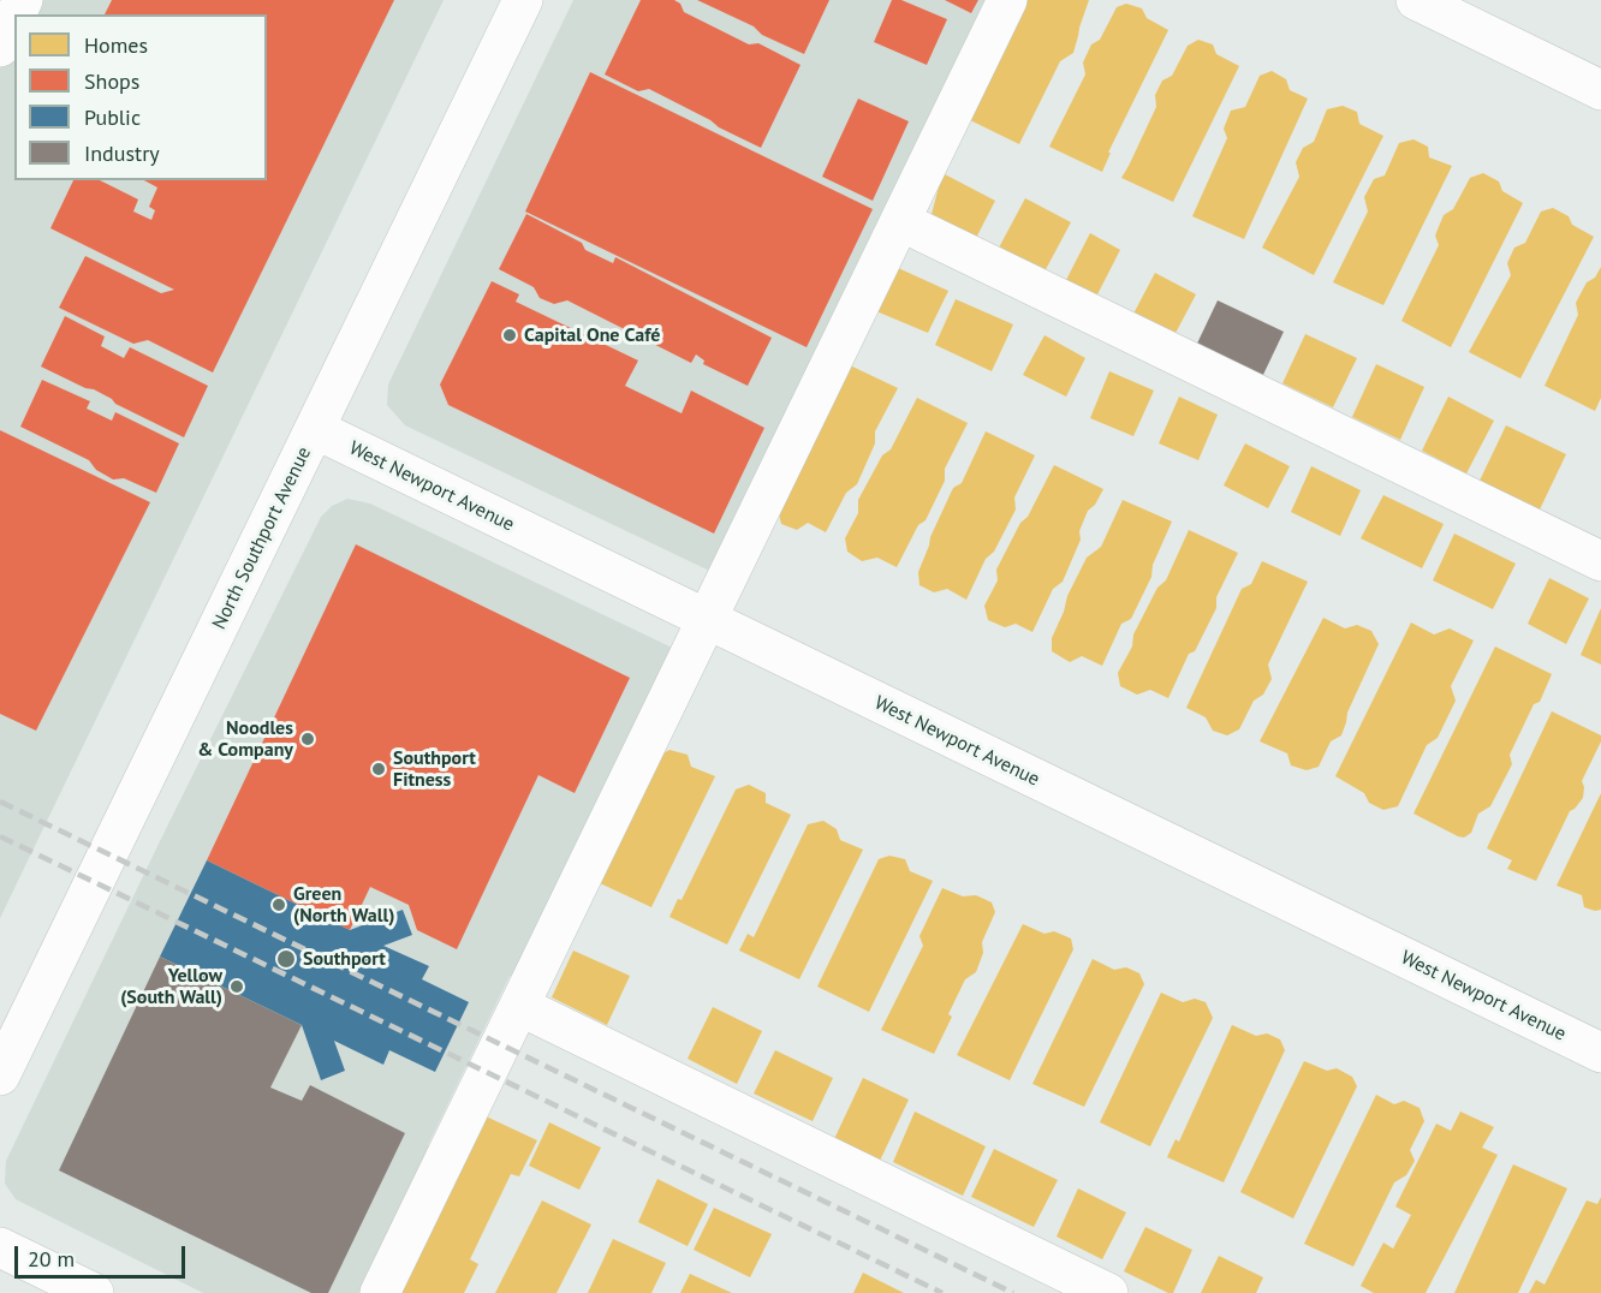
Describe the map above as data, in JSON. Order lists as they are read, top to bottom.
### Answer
{
  "streets": {
    "street": ["West Newport Avenue", "North Southport Avenue"]
  },
  "crossings": [
    ["West Newport Avenue", "North Southport Avenue"]
  ],
  "places": [
    "Capital One Café",
    "Noodles & Company",
    "Southport Fitness",
    "Green (North Wall)",
    "Southport",
    "Yellow (South Wall)"
  ],
  "legend": [
    "Homes",
    "Shops",
    "Public",
    "Industry"
  ],
  "scale_bar": "20 m"
}
